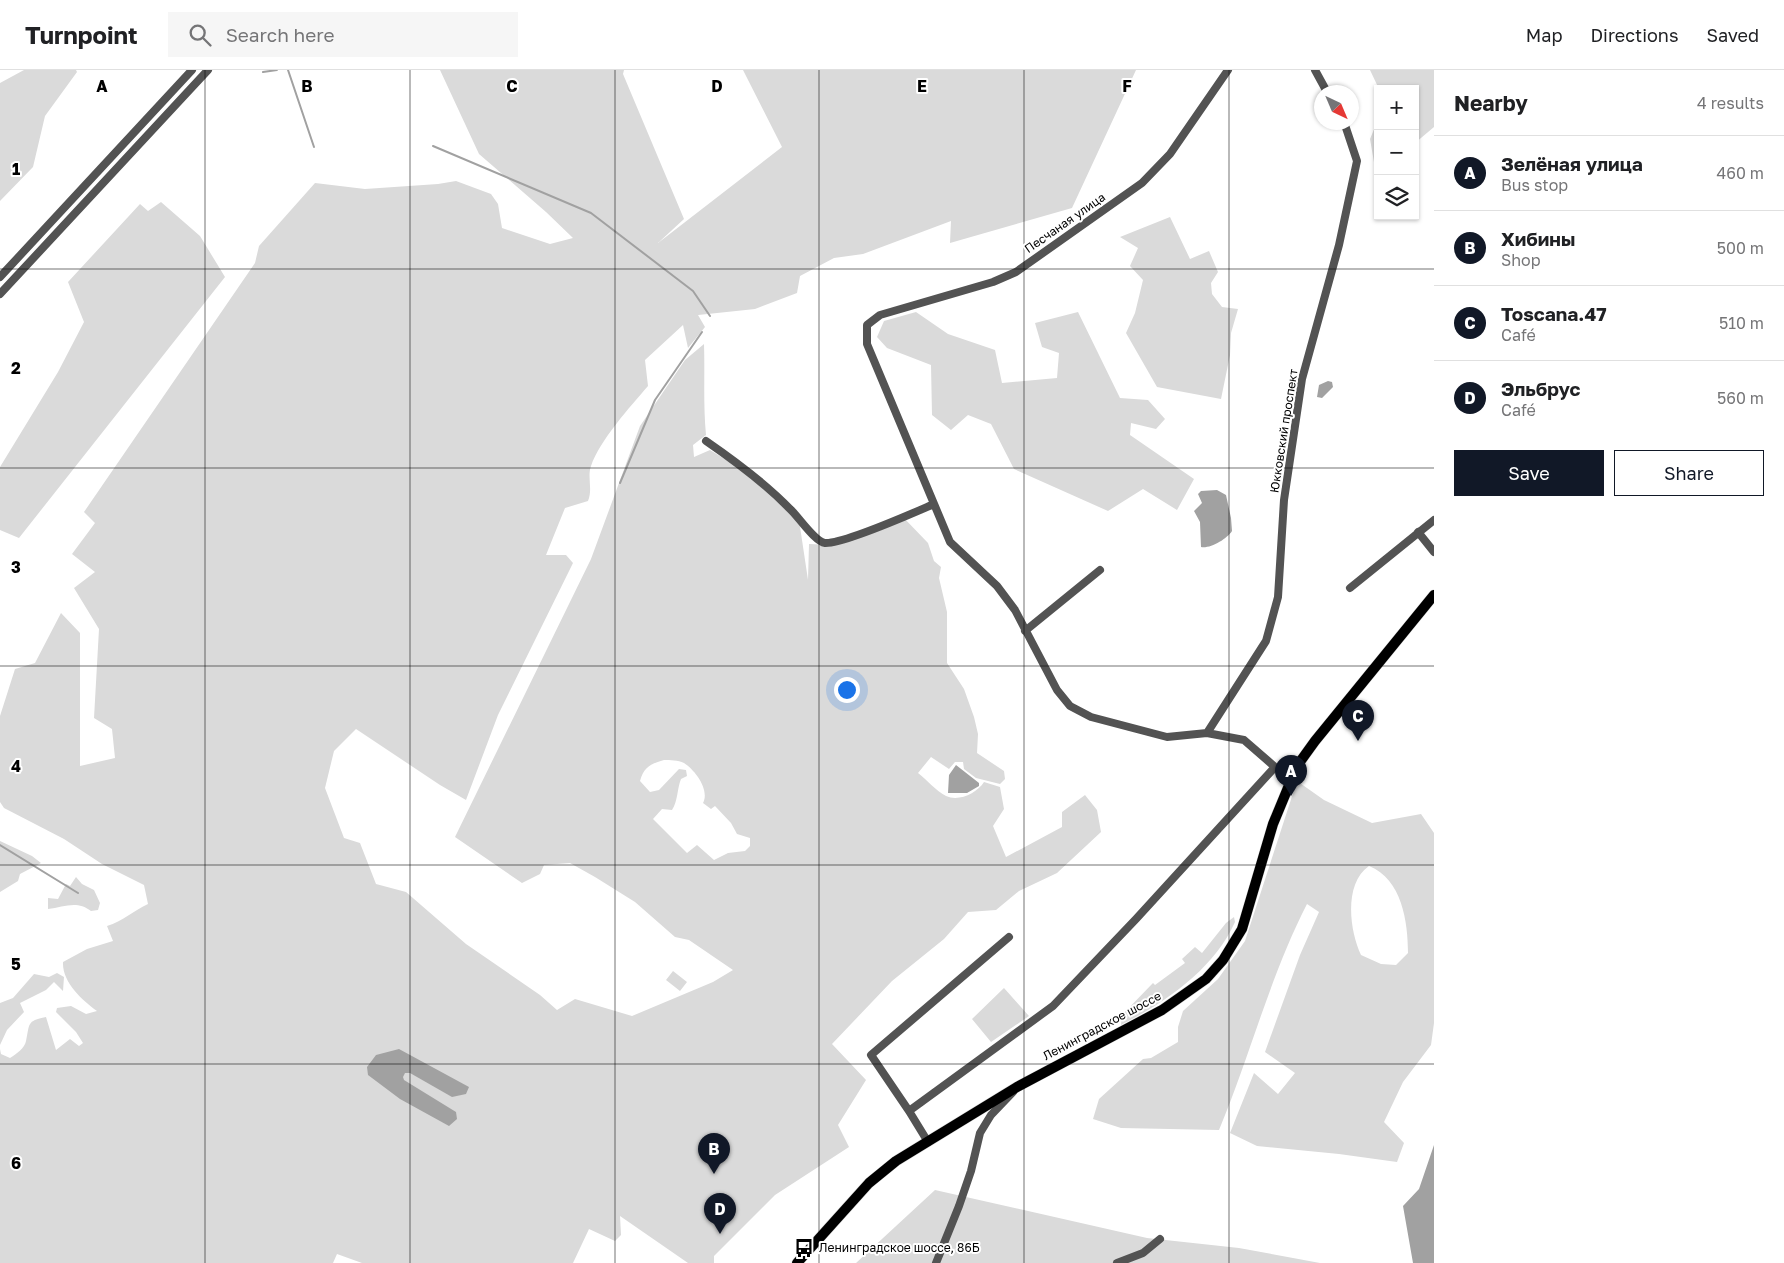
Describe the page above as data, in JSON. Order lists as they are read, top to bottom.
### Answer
{
  "streets": {
    "main road": ["Ленинградское шоссе"],
    "street": ["Песчаная улица", "Юкковский проспект"]
  },
  "places": {
    "bus stop": ["Ленинградское шоссе, 86Б"]
  },
  "north": "bottom right",
  "page": {
    "header": "Turnpoint",
    "search": "Search here",
    "nav": ["Map", "Directions", "Saved"],
    "heading": ["Nearby", "4 results"],
    "map_buttons": ["+", "−"],
    "list": [
      {
        "mark": "A",
        "name": "Зелёная улица",
        "note": "Bus stop",
        "value": "460 m"
      },
      {
        "mark": "B",
        "name": "Хибины",
        "note": "Shop",
        "value": "500 m"
      },
      {
        "mark": "C",
        "name": "Toscana.47",
        "note": "Café",
        "value": "510 m"
      },
      {
        "mark": "D",
        "name": "Эльбрус",
        "note": "Café",
        "value": "560 m"
      }
    ],
    "buttons": ["Save", "Share"],
    "pins": [
      "C",
      "A",
      "B",
      "D"
    ]
  },
  "grid": {
    "columns": [
      "A",
      "B",
      "C",
      "D",
      "E",
      "F"
    ],
    "rows": [
      "1",
      "2",
      "3",
      "4",
      "5",
      "6"
    ]
  }
}
